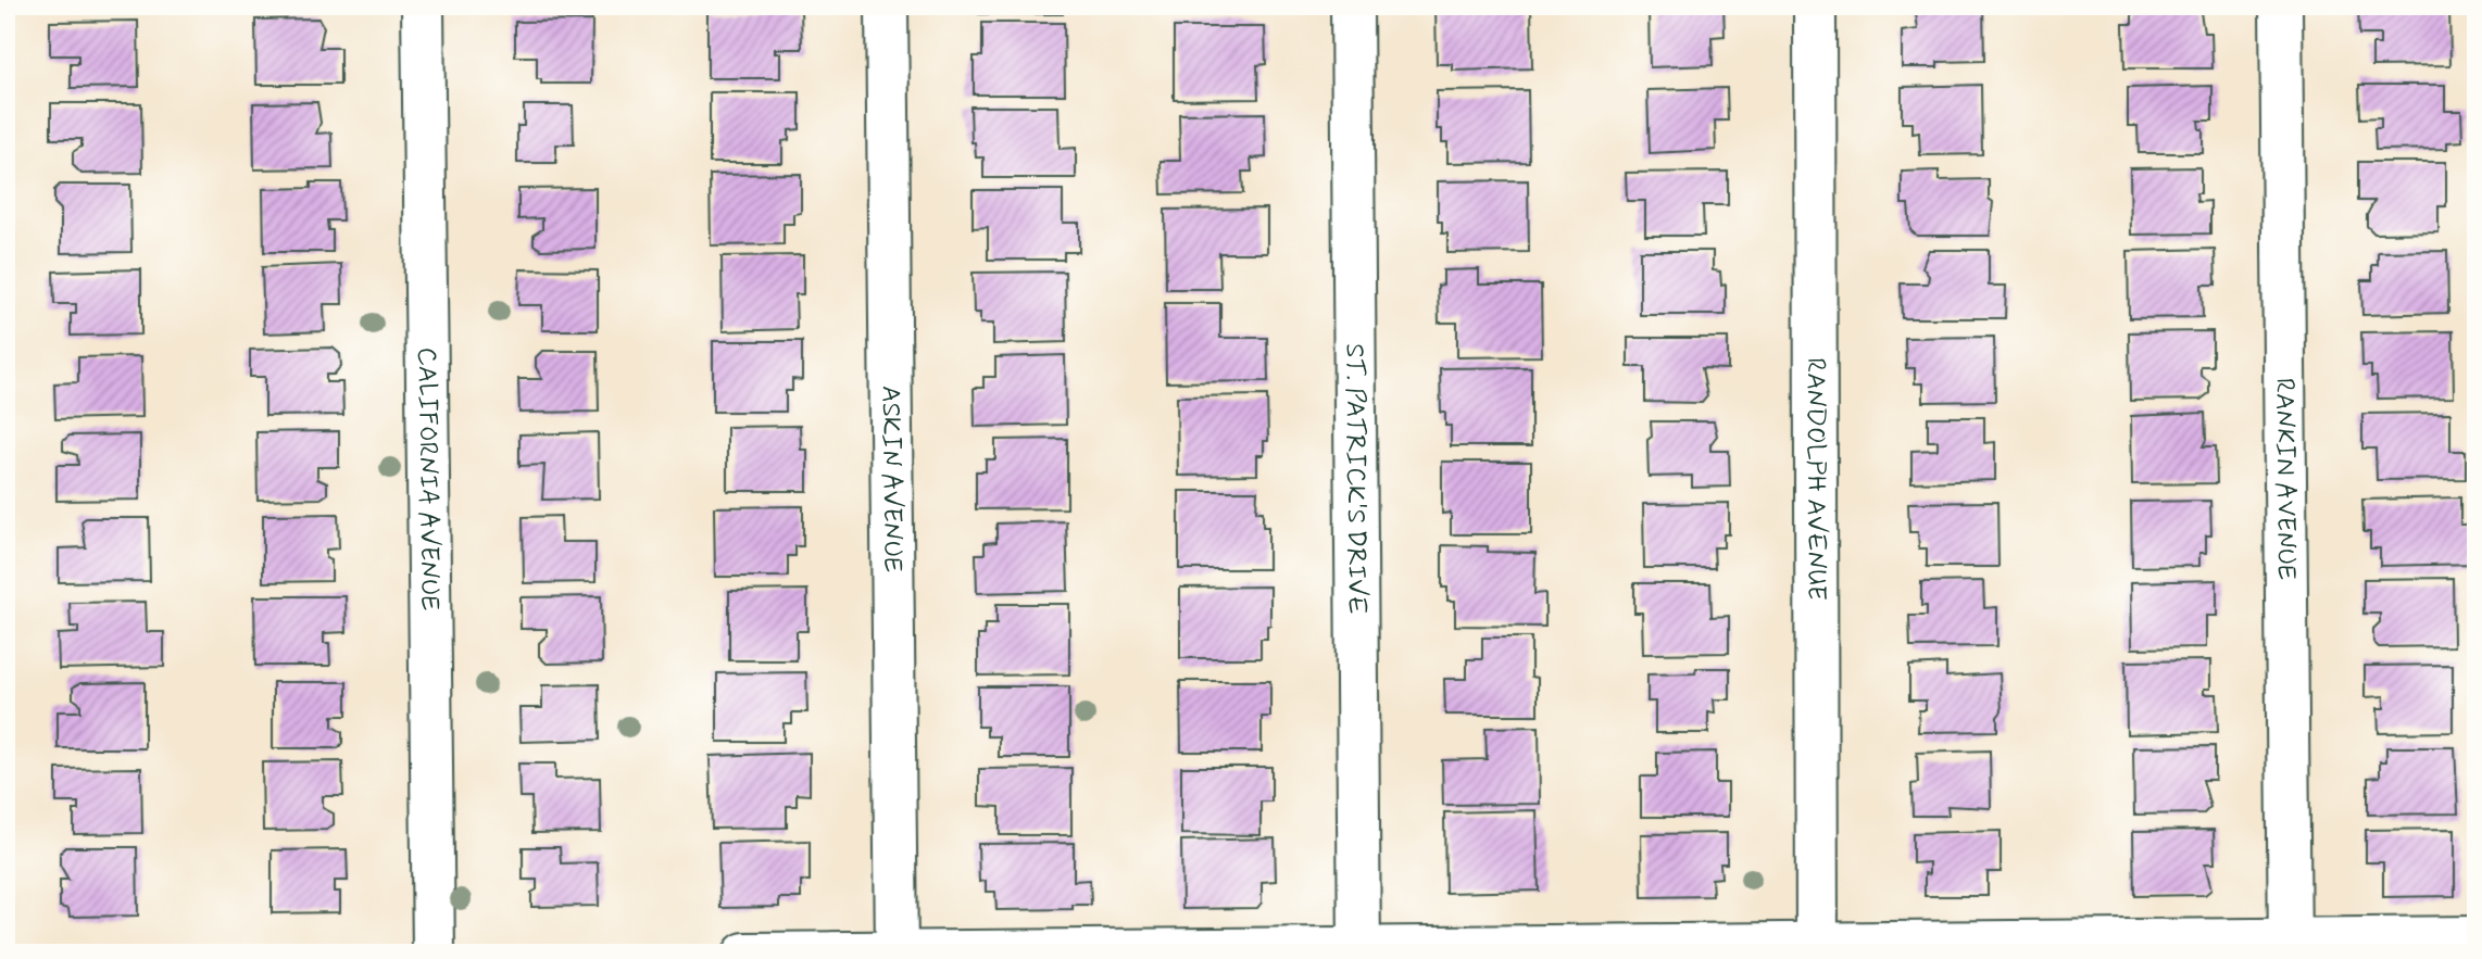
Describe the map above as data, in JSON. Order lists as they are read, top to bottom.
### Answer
{
  "streets": {
    "street": [
      "CALIFORNIA AVENUE",
      "ASKIN AVENUE",
      "ST. PATRICK'S DRIVE",
      "RANDOLPH AVENUE",
      "RANKIN AVENUE"
    ]
  }
}
